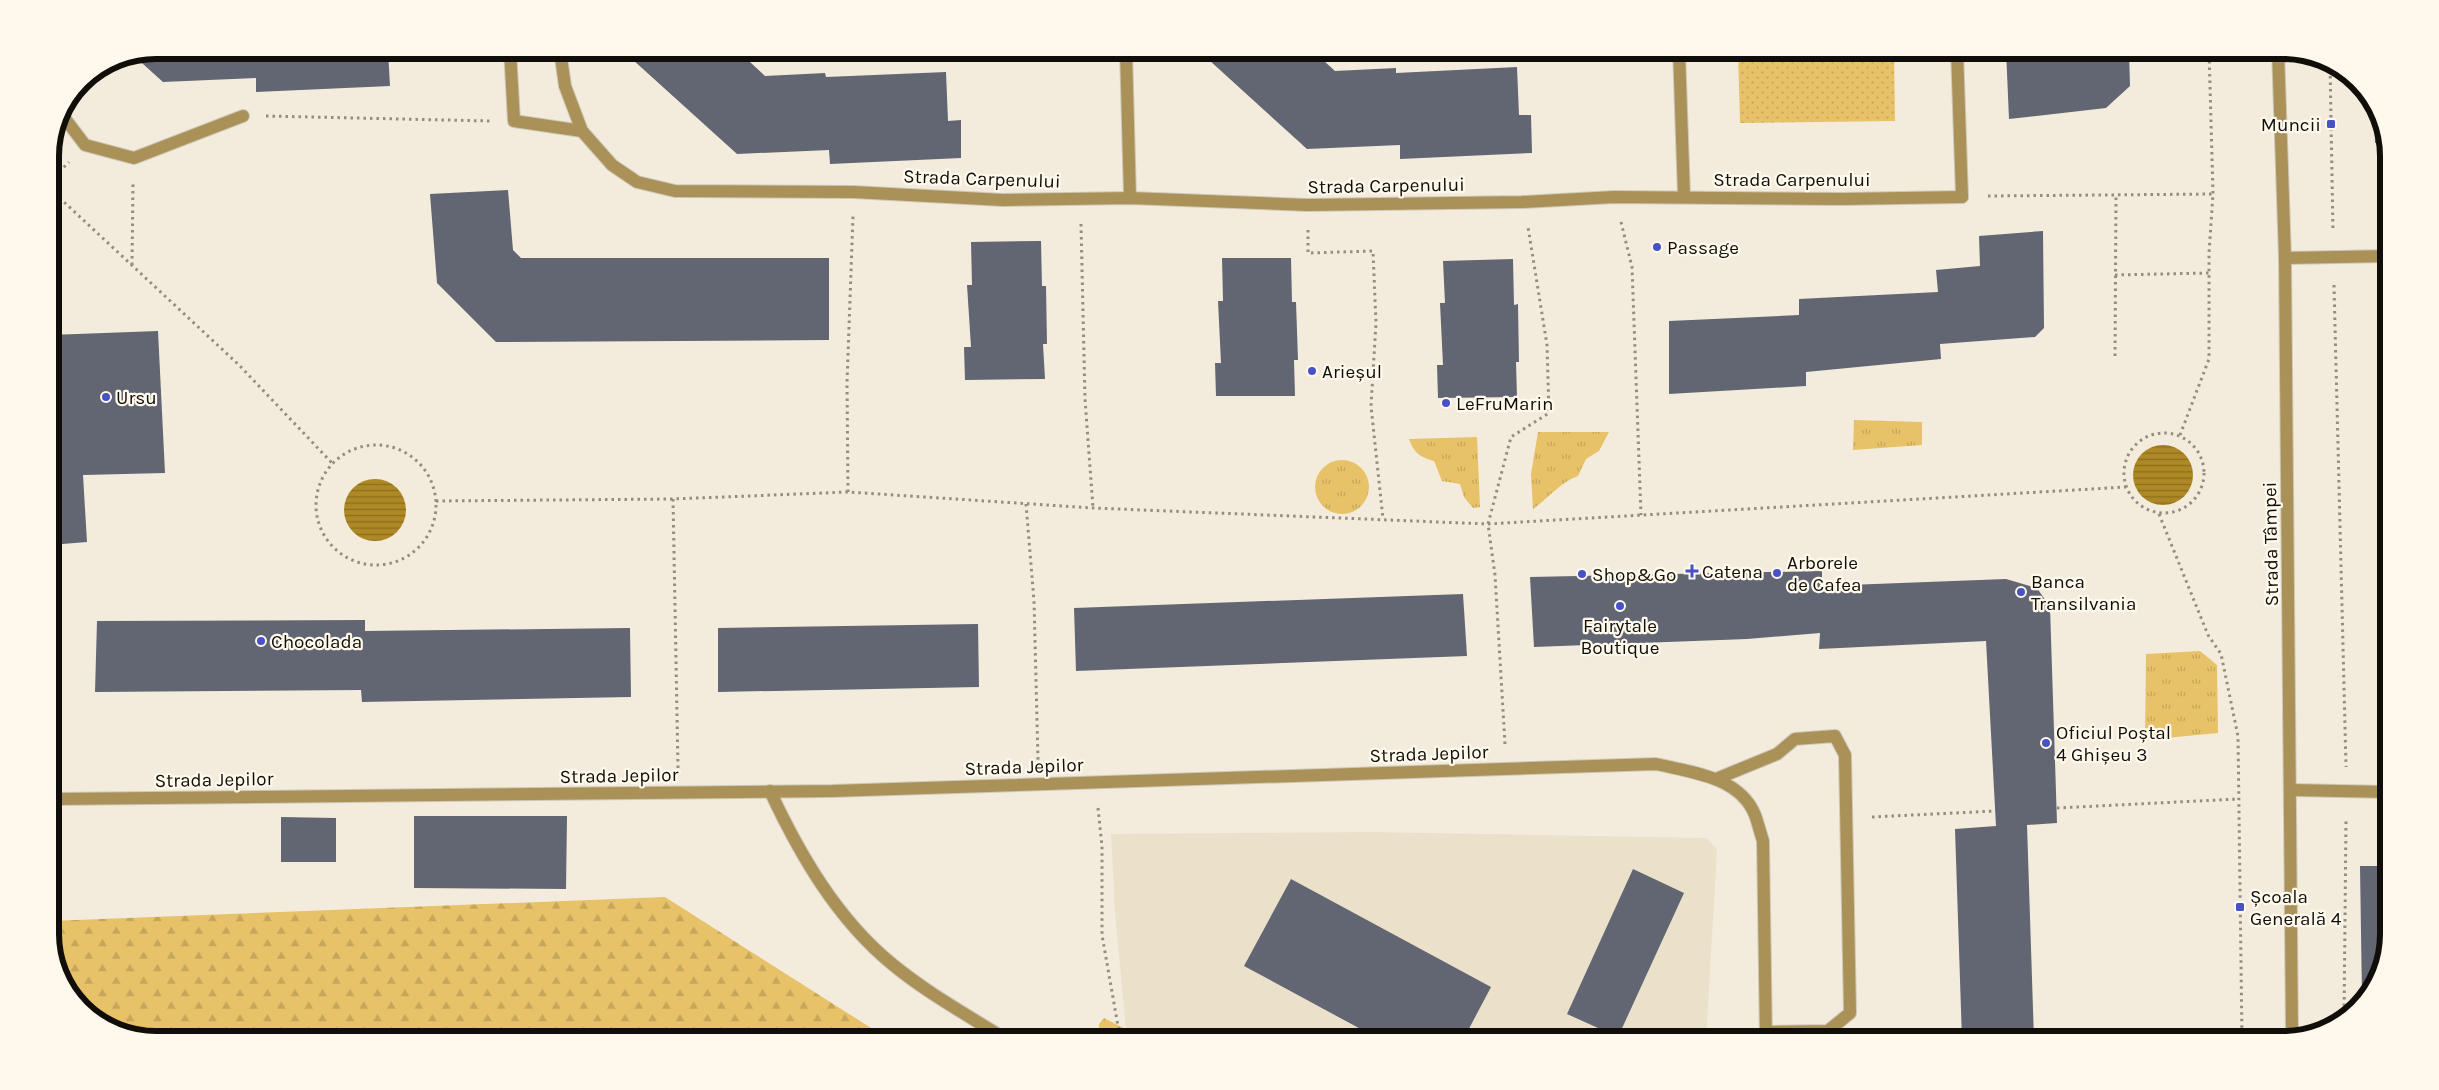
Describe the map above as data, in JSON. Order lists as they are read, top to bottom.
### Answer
{
  "streets": {
    "street": ["Strada Carpenului", "Strada Tâmpei", "Strada Jepilor"]
  },
  "places": {
    "transit": ["Muncii", "Școala Generală 4"],
    "other": [
      "Passage",
      "Arieșul",
      "Ursu",
      "LeFruMarin",
      "Arborele de Cafea",
      "Shop&Go",
      "Banca Transilvania",
      "Fairytale Boutique",
      "Chocolada",
      "Oficiul Poștal 4 Ghișeu 3"
    ],
    "health": ["Catena"]
  }
}
